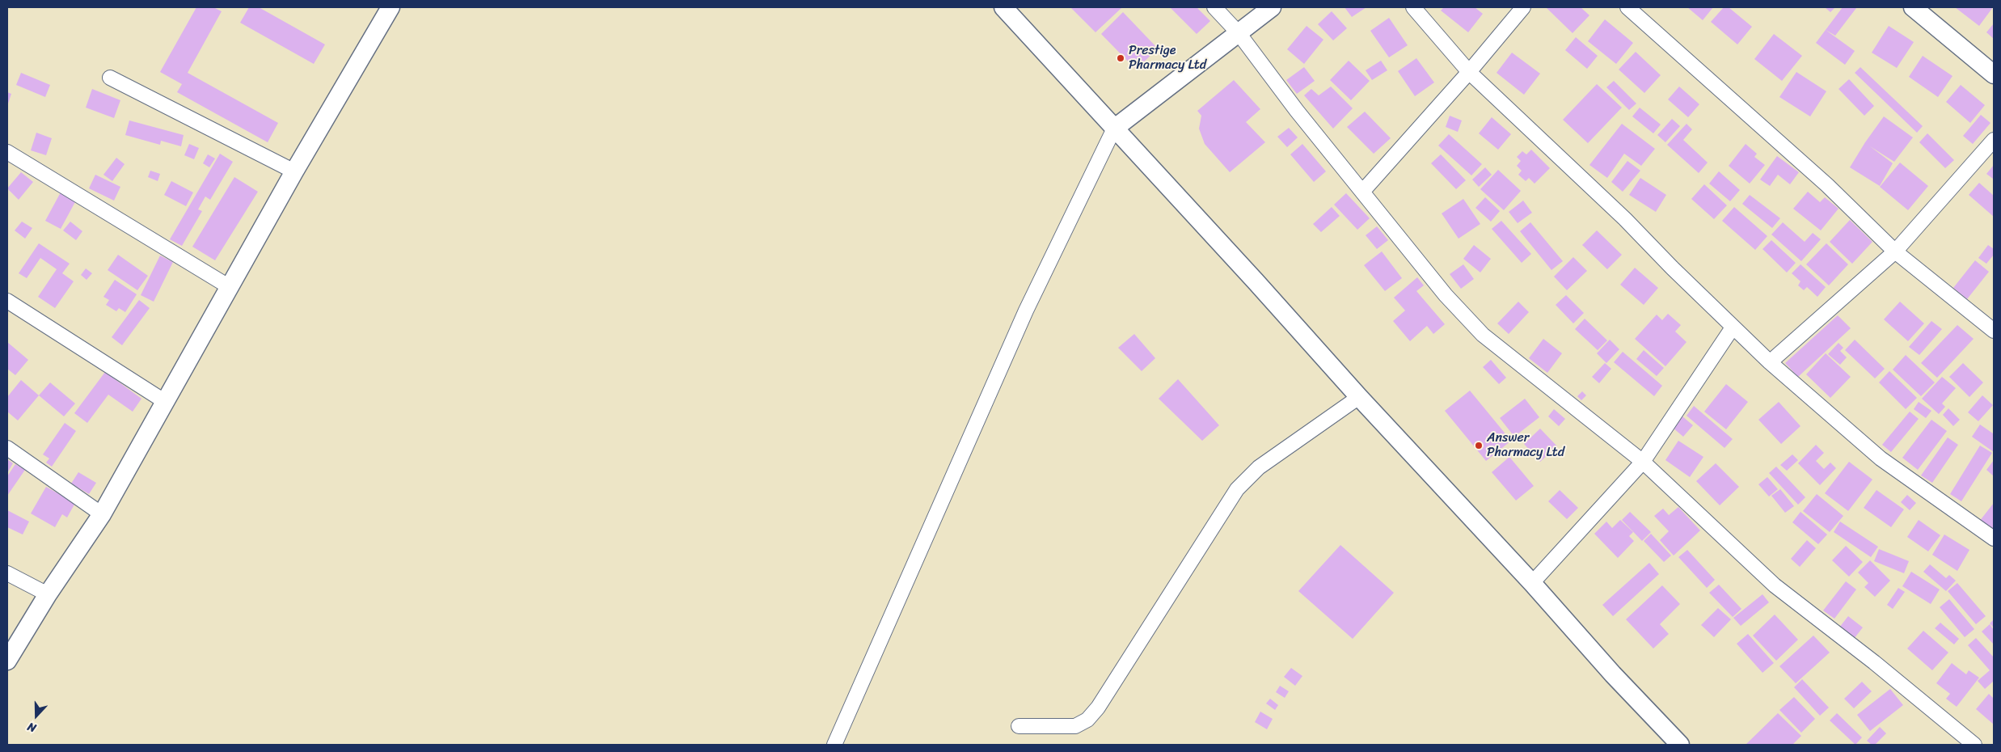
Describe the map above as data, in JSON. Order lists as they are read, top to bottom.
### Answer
{
  "places": ["Prestige Pharmacy Ltd", "Answer Pharmacy Ltd"],
  "north": "bottom"
}
